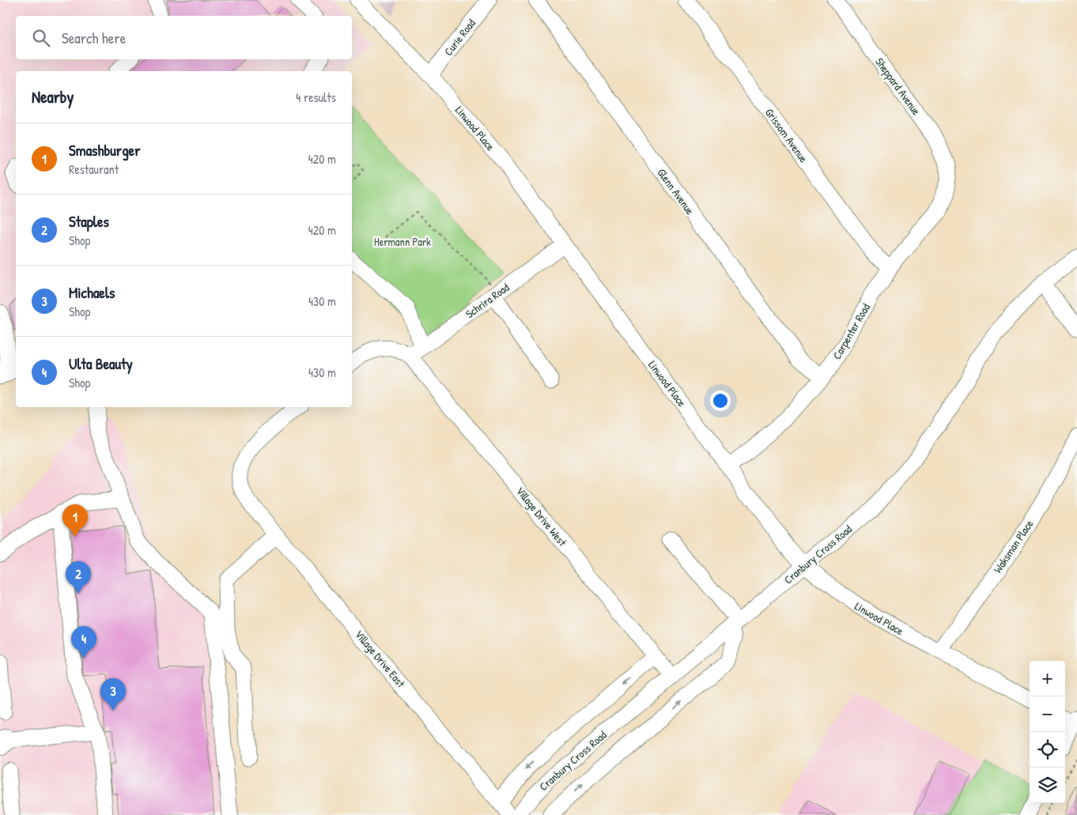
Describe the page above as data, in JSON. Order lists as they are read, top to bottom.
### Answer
{
  "streets": {
    "street": [
      "Curie Road",
      "Sheppard Avenue",
      "Linwood Place",
      "Grissom Avenue",
      "Glenn Avenue",
      "Schrira Road",
      "Carpenter Road",
      "Village Drive West",
      "Waksman Place",
      "Cranbury Cross Road",
      "Village Drive East"
    ]
  },
  "crossings": [
    ["Curie Road", "Linwood Place"],
    ["Sheppard Avenue", "Carpenter Road"],
    ["Linwood Place", "Schrira Road"],
    ["Linwood Place", "Carpenter Road"],
    ["Linwood Place", "Waksman Place"],
    ["Linwood Place", "Cranbury Cross Road"],
    ["Grissom Avenue", "Carpenter Road"],
    ["Glenn Avenue", "Carpenter Road"],
    ["Schrira Road", "Village Drive West"],
    ["Village Drive West", "Cranbury Cross Road"]
  ],
  "parks": ["Hermann Park"],
  "page": {
    "search": "Search here",
    "heading": ["Nearby", "4 results"],
    "list": [
      {
        "mark": "1",
        "name": "Smashburger",
        "note": "Restaurant",
        "value": "420 m"
      },
      {
        "mark": "2",
        "name": "Staples",
        "note": "Shop",
        "value": "420 m"
      },
      {
        "mark": "3",
        "name": "Michaels",
        "note": "Shop",
        "value": "430 m"
      },
      {
        "mark": "4",
        "name": "Ulta Beauty",
        "note": "Shop",
        "value": "430 m"
      }
    ],
    "pins": [
      "1",
      "2",
      "4",
      "3"
    ],
    "map_buttons": ["+", "−"]
  }
}
